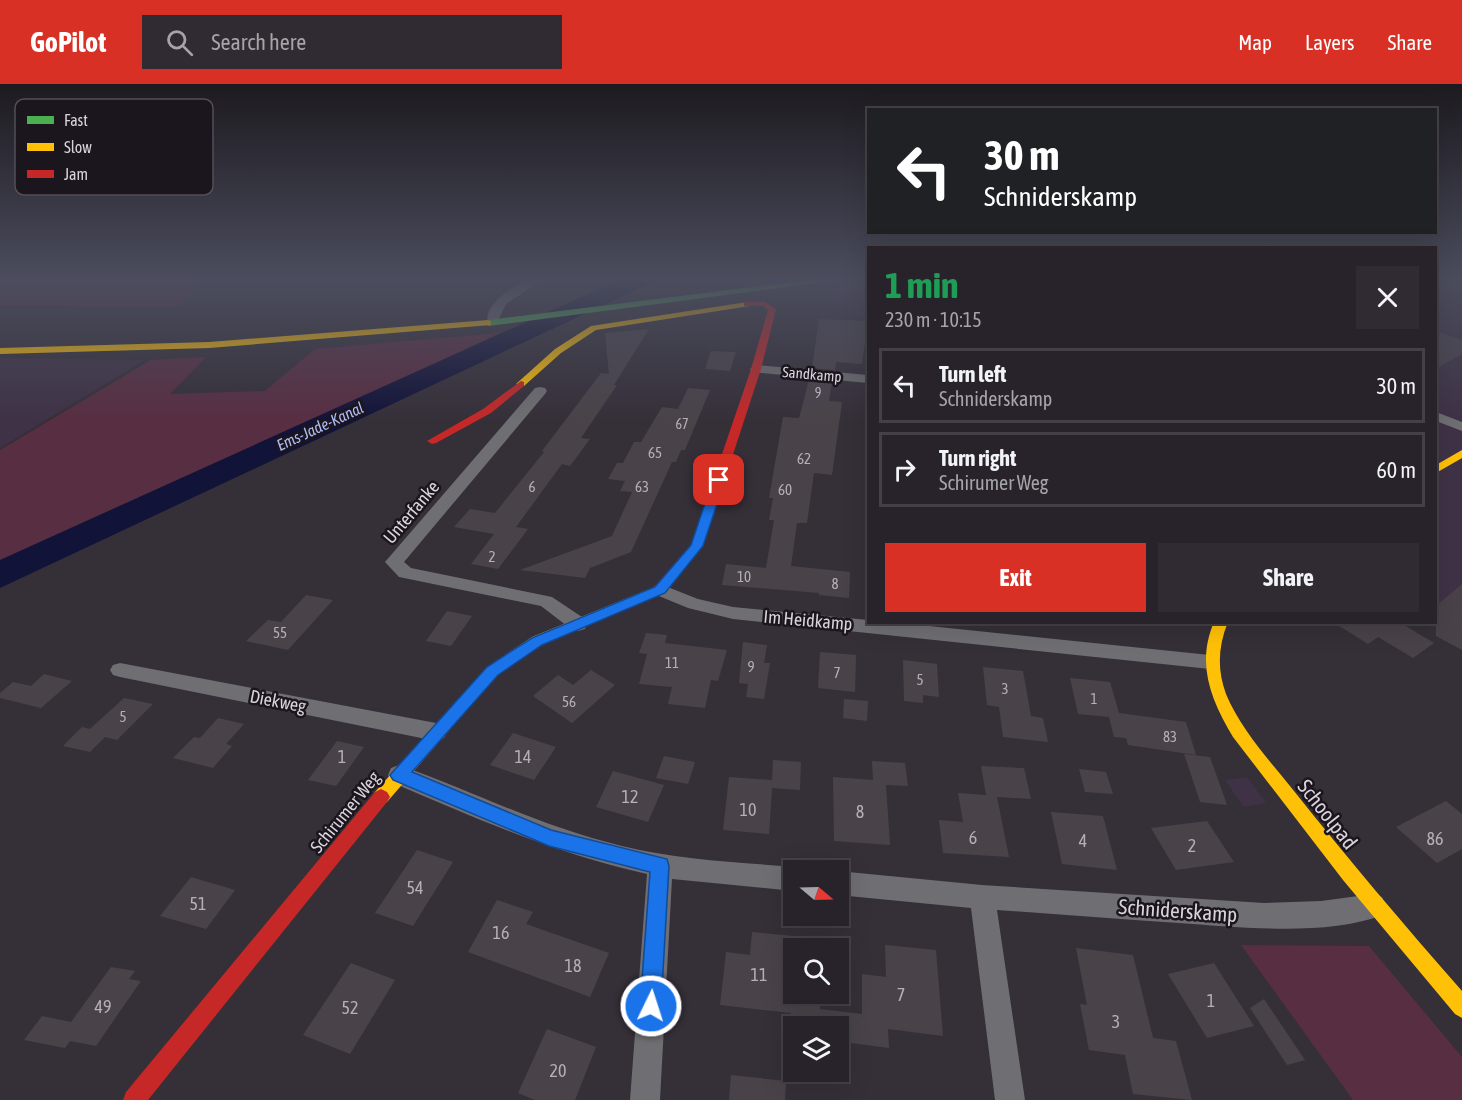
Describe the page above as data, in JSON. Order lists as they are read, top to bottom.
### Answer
{
  "streets": {
    "street": [
      "Sandkamp",
      "Unterfanke",
      "Im Heidkamp",
      "Diekweg",
      "Schirumer Weg",
      "Schoolpad",
      "Schniderskamp"
    ]
  },
  "crossings": [
    ["Sandkamp", "Schirumer Weg"],
    ["Unterfanke", "Schirumer Weg"],
    ["Im Heidkamp", "Schirumer Weg"],
    ["Im Heidkamp", "Schoolpad"],
    ["Diekweg", "Schirumer Weg"],
    ["Schoolpad", "Schniderskamp"]
  ],
  "water": ["Ems-Jade-Kanal"],
  "house_numbers": [
    "9",
    "67",
    "65",
    "62",
    "6",
    "63",
    "60",
    "2",
    "10",
    "8",
    "55",
    "11",
    "9",
    "7",
    "5",
    "3",
    "1",
    "56",
    "5",
    "83",
    "1",
    "14",
    "12",
    "10",
    "8",
    "6",
    "86",
    "4",
    "2",
    "54",
    "51",
    "16",
    "18",
    "11",
    "7",
    "1",
    "49",
    "52",
    "3",
    "20"
  ],
  "legend": ["Fast", "Slow", "Jam"],
  "north": "right",
  "page": {
    "header": "GoPilot",
    "search": "Search here",
    "nav": ["Map", "Layers", "Share"],
    "turn": ["30 m", "Schniderskamp"],
    "heading": ["1 min", "230 m · 10:15"],
    "list": [
      {
        "name": "Turn left",
        "note": "Schniderskamp",
        "value": "30 m"
      },
      {
        "name": "Turn right",
        "note": "Schirumer Weg",
        "value": "60 m"
      }
    ],
    "buttons": ["Exit", "Share"]
  }
}
